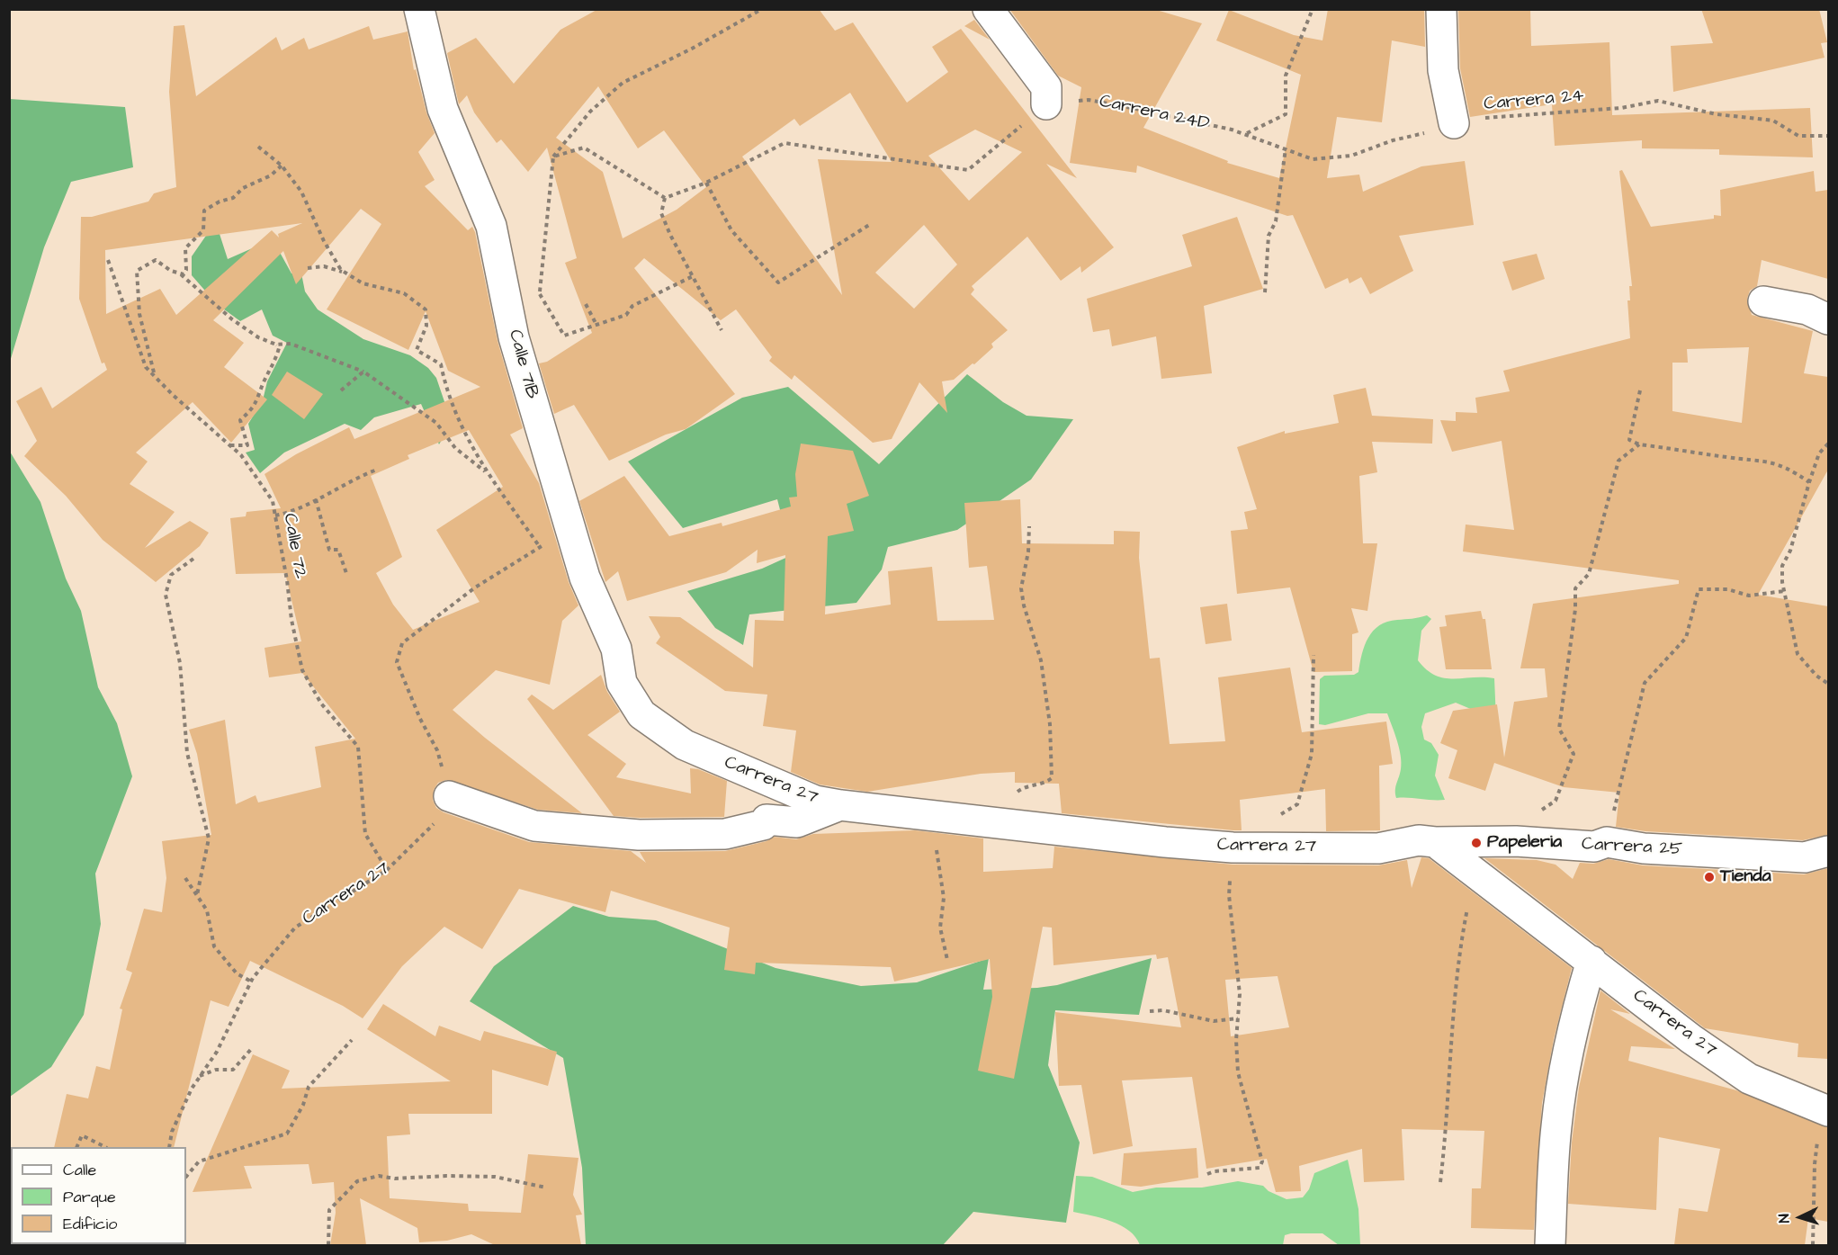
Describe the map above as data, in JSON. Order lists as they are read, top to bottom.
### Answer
{
  "streets": {
    "street": ["Calle 71B", "Carrera 27", "Carrera 25"],
    "path": ["Carrera 24", "Carrera 24D", "Calle 72"]
  },
  "crossings": [
    ["Carrera 24", "Carrera 24D"],
    ["Calle 71B", "Carrera 27"],
    ["Calle 72", "Carrera 27"],
    ["Carrera 27", "Carrera 25"]
  ],
  "places": ["Papeleria", "Tienda"],
  "legend": ["Calle", "Parque", "Edificio"],
  "north": "left"
}
